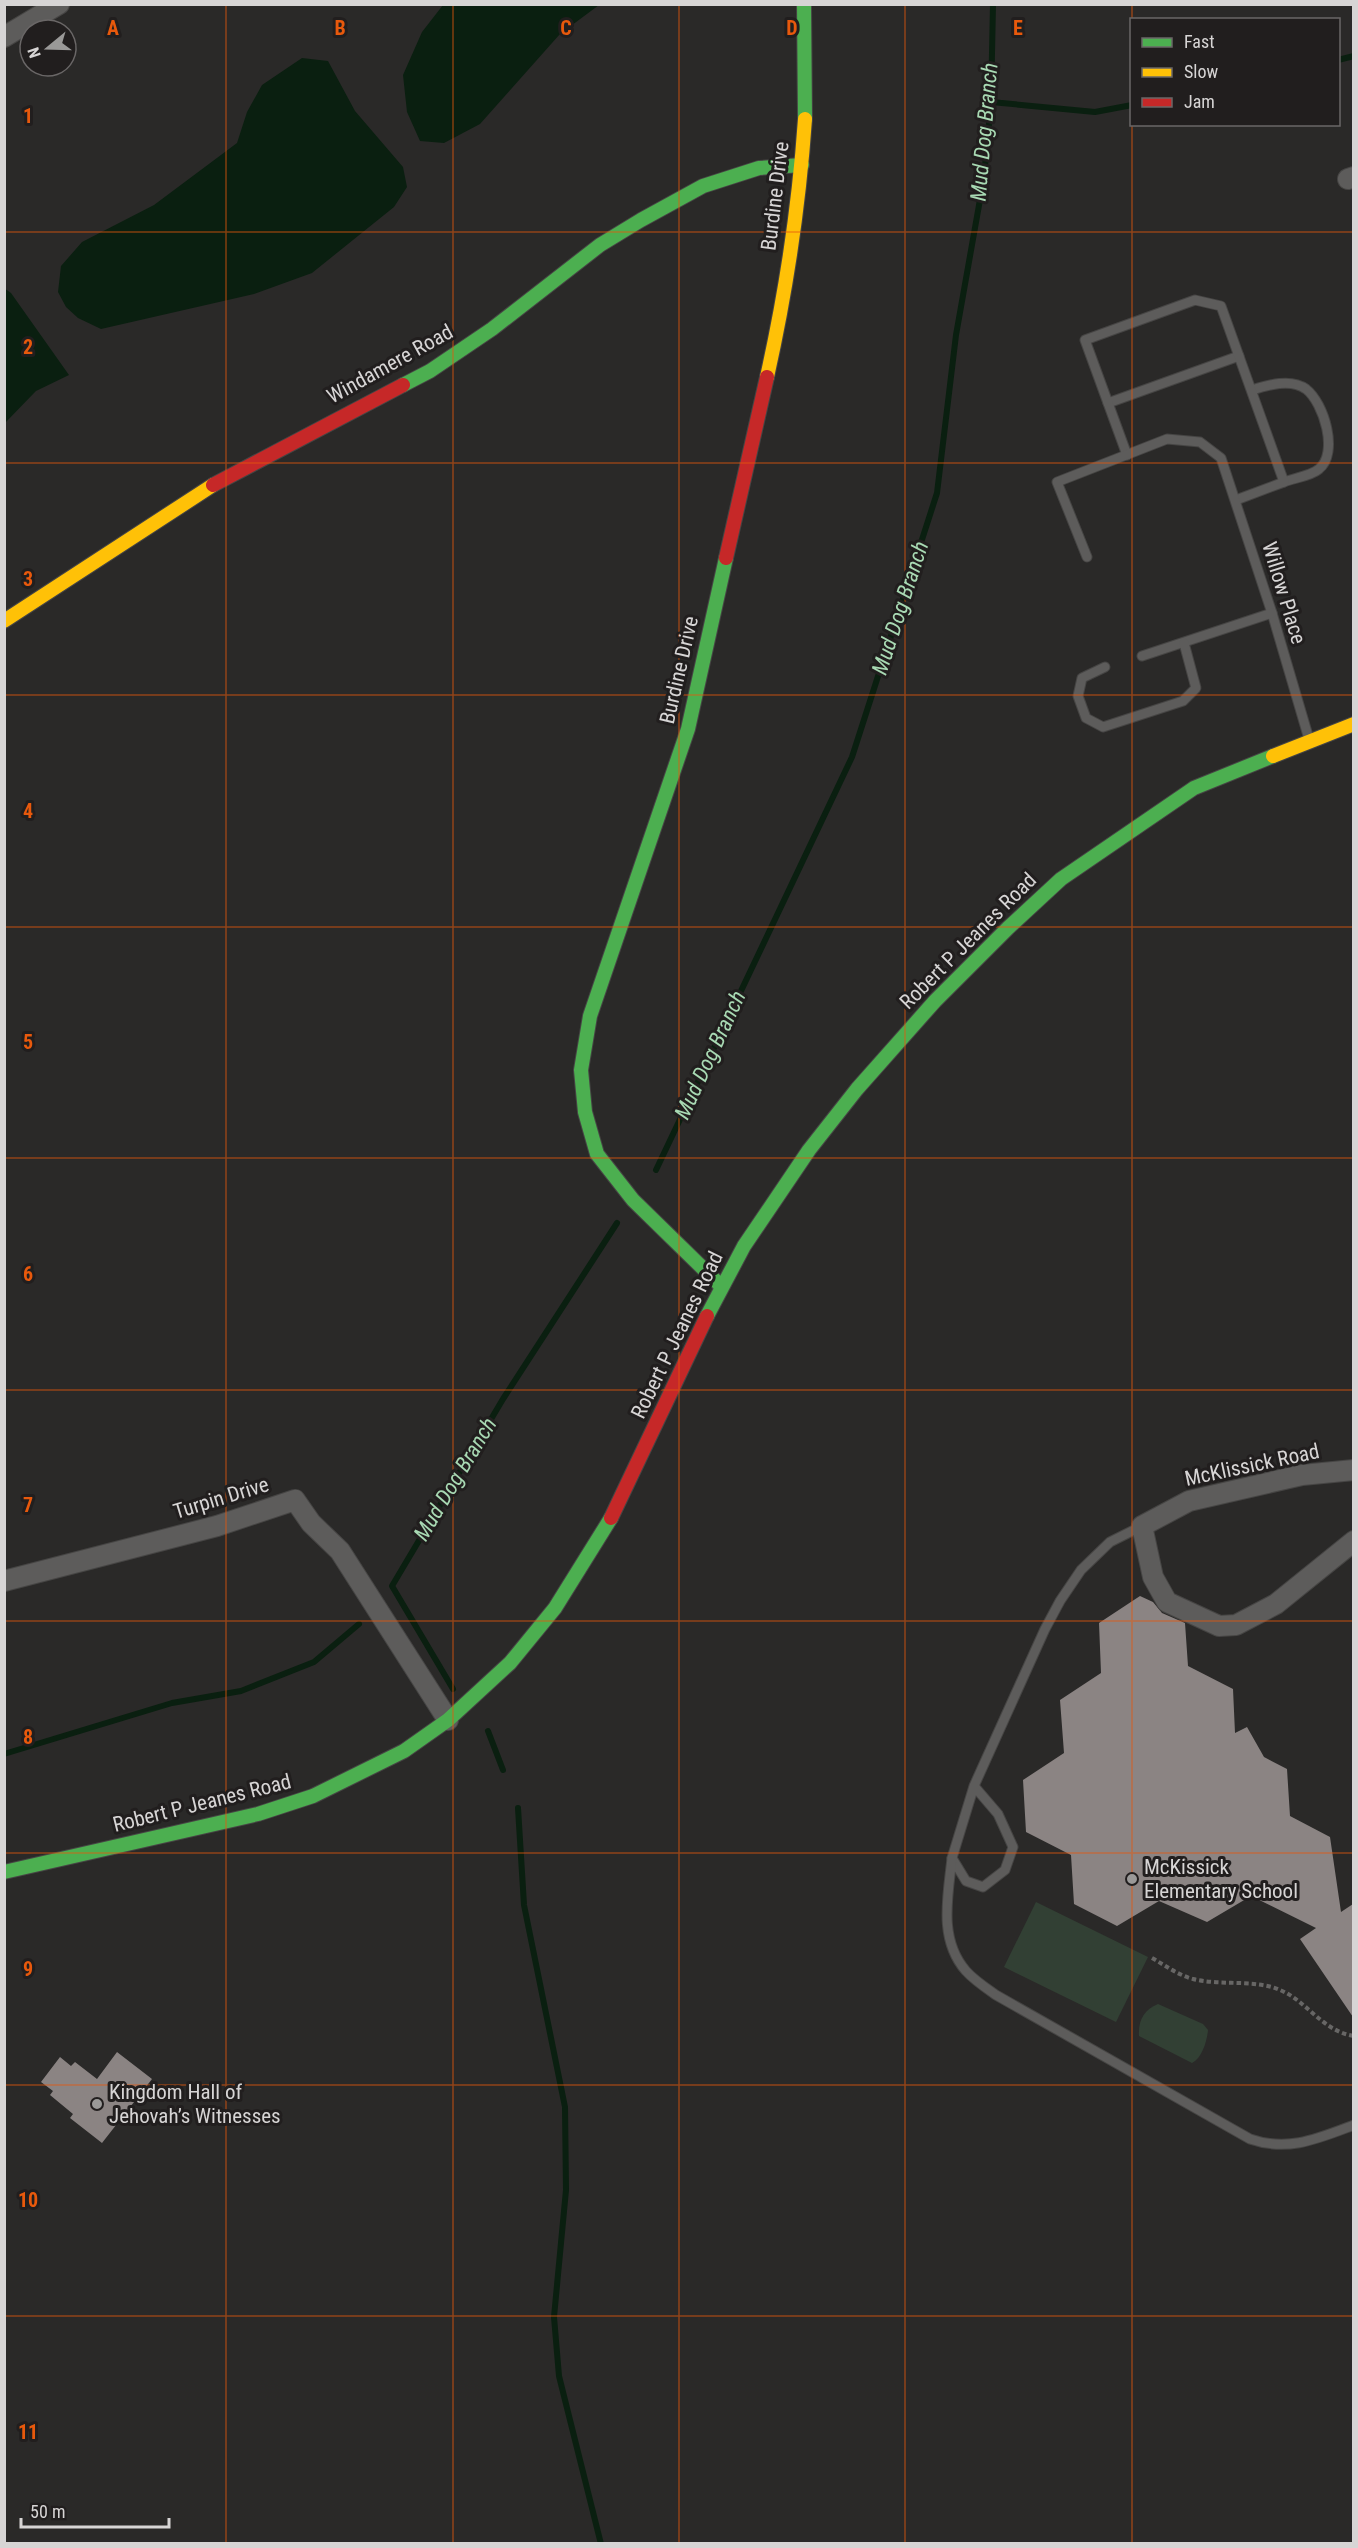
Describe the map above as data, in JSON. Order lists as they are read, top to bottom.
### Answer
{
  "streets": {
    "street": [
      "Burdine Drive",
      "Windamere Road",
      "Robert P Jeanes Road",
      "McKlissick Road",
      "Turpin Drive"
    ],
    "lane": ["Willow Place"]
  },
  "crossings": [
    ["Burdine Drive", "Windamere Road"],
    ["Burdine Drive", "Robert P Jeanes Road"],
    ["Willow Place", "Robert P Jeanes Road"],
    ["Robert P Jeanes Road", "Turpin Drive"]
  ],
  "water": ["Mud Dog Branch"],
  "places": ["McKissick Elementary School", "Kingdom Hall of Jehovah’s Witnesses"],
  "legend": ["Fast", "Slow", "Jam"],
  "scale_bar": "50 m",
  "north": "left",
  "grid": {
    "columns": [
      "A",
      "B",
      "C",
      "D",
      "E"
    ],
    "rows": [
      "1",
      "2",
      "3",
      "4",
      "5",
      "6",
      "7",
      "8",
      "9",
      "10",
      "11"
    ]
  }
}
